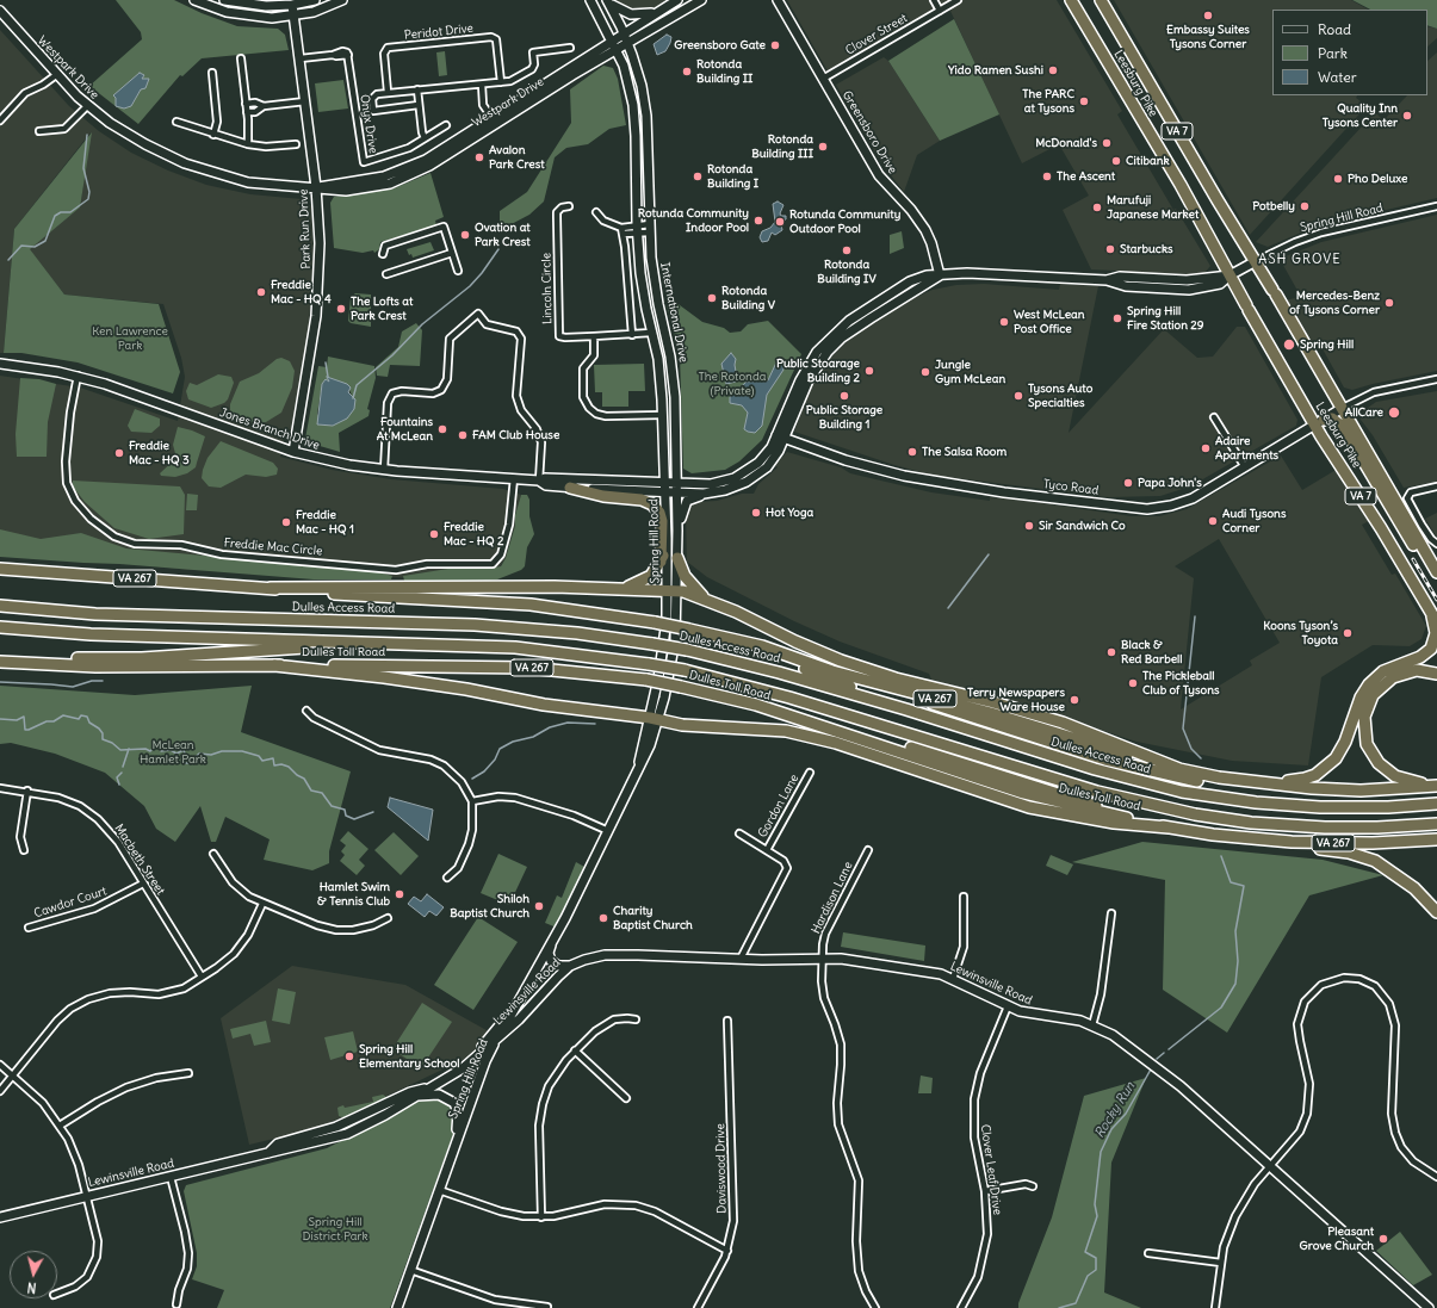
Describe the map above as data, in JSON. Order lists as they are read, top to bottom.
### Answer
{
  "streets": {
    "highway": [
      "Leesburg Pike",
      "VA 7",
      "VA 267",
      "Dulles Access Road",
      "Dulles Toll Road"
    ],
    "main road": [
      "Westpark Drive",
      "Greensboro Drive",
      "Spring Hill Road",
      "Park Run Drive",
      "International Drive",
      "Jones Branch Drive",
      "Tyco Road",
      "Lewinsville Road"
    ],
    "street": [
      "Peridot Drive",
      "Clover Street",
      "Onyx Drive",
      "Lincoln Circle",
      "Freddie Mac Circle",
      "Gordon Lane",
      "Macbeth Street",
      "Hardison Lane",
      "Cawdor Court",
      "Daviswood Drive",
      "Clover Leaf Drive"
    ]
  },
  "crossings": [
    ["Clover Street", "Greensboro Drive"],
    ["Westpark Drive", "Park Run Drive"],
    ["Westpark Drive", "International Drive"],
    ["Leesburg Pike", "Spring Hill Road"],
    ["Leesburg Pike", "Tyco Road"],
    ["Onyx Drive", "Park Run Drive"],
    ["Greensboro Drive", "Spring Hill Road"],
    ["Spring Hill Road", "International Drive"],
    ["Spring Hill Road", "Jones Branch Drive"],
    ["Spring Hill Road", "Tyco Road"],
    ["Spring Hill Road", "Lewinsville Road"],
    ["Park Run Drive", "Jones Branch Drive"],
    ["Lincoln Circle", "International Drive"],
    ["International Drive", "Jones Branch Drive"],
    ["Jones Branch Drive", "Freddie Mac Circle"],
    ["Macbeth Street", "Cawdor Court"],
    ["Hardison Lane", "Lewinsville Road"],
    ["Lewinsville Road", "Clover Leaf Drive"]
  ],
  "districts": ["ASH GROVE"],
  "water": ["Rocky Run"],
  "parks": [
    "Ken Lawrence Park",
    "The Rotonda (Private)",
    "McLean Hamlet Park",
    "Spring Hill District Park"
  ],
  "places": [
    "Embassy Suites Tysons Corner",
    "Greensboro Gate",
    "Yido Ramen Sushi",
    "Rotonda Building II",
    "The PARC at Tysons",
    "Quality Inn Tysons Center",
    "McDonald's",
    "Rotonda Building III",
    "Avalon Park Crest",
    "Citibank",
    "Rotonda Building I",
    "The Ascent",
    "Pho Deluxe",
    "Potbelly",
    "Marufuji Japanese Market",
    "Rotunda Community Indoor Pool",
    "Rotunda Community Outdoor Pool",
    "Ovation at Park Crest",
    "Starbucks",
    "Rotonda Building IV",
    "Freddie Mac - HQ 4",
    "Rotonda Building V",
    "Mercedes-Benz of Tysons Corner",
    "The Lofts at Park Crest",
    "Spring Hill Fire Station 29",
    "West McLean Post Office",
    "Spring Hill",
    "Public Stoarage Building 2",
    "Jungle Gym McLean",
    "Public Storage Building 1",
    "Tysons Auto Specialties",
    "AllCare",
    "Fountains At McLean",
    "FAM Club House",
    "Adaire Apartments",
    "The Salsa Room",
    "Freddie Mac - HQ 3",
    "Papa John's",
    "Hot Yoga",
    "Audi Tysons Corner",
    "Freddie Mac - HQ 1",
    "Sir Sandwich Co",
    "Freddie Mac - HQ 2",
    "Koons Tyson’s Toyota",
    "Black & Red Barbell",
    "The Pickleball Club of Tysons",
    "Terry Newspapers Ware House",
    "Hamlet Swim & Tennis Club",
    "Shiloh Baptist Church",
    "Charity Baptist Church",
    "Spring Hill Elementary School",
    "Pleasant Grove Church"
  ],
  "legend": ["Road", "Park", "Water"],
  "north": "bottom"
}
